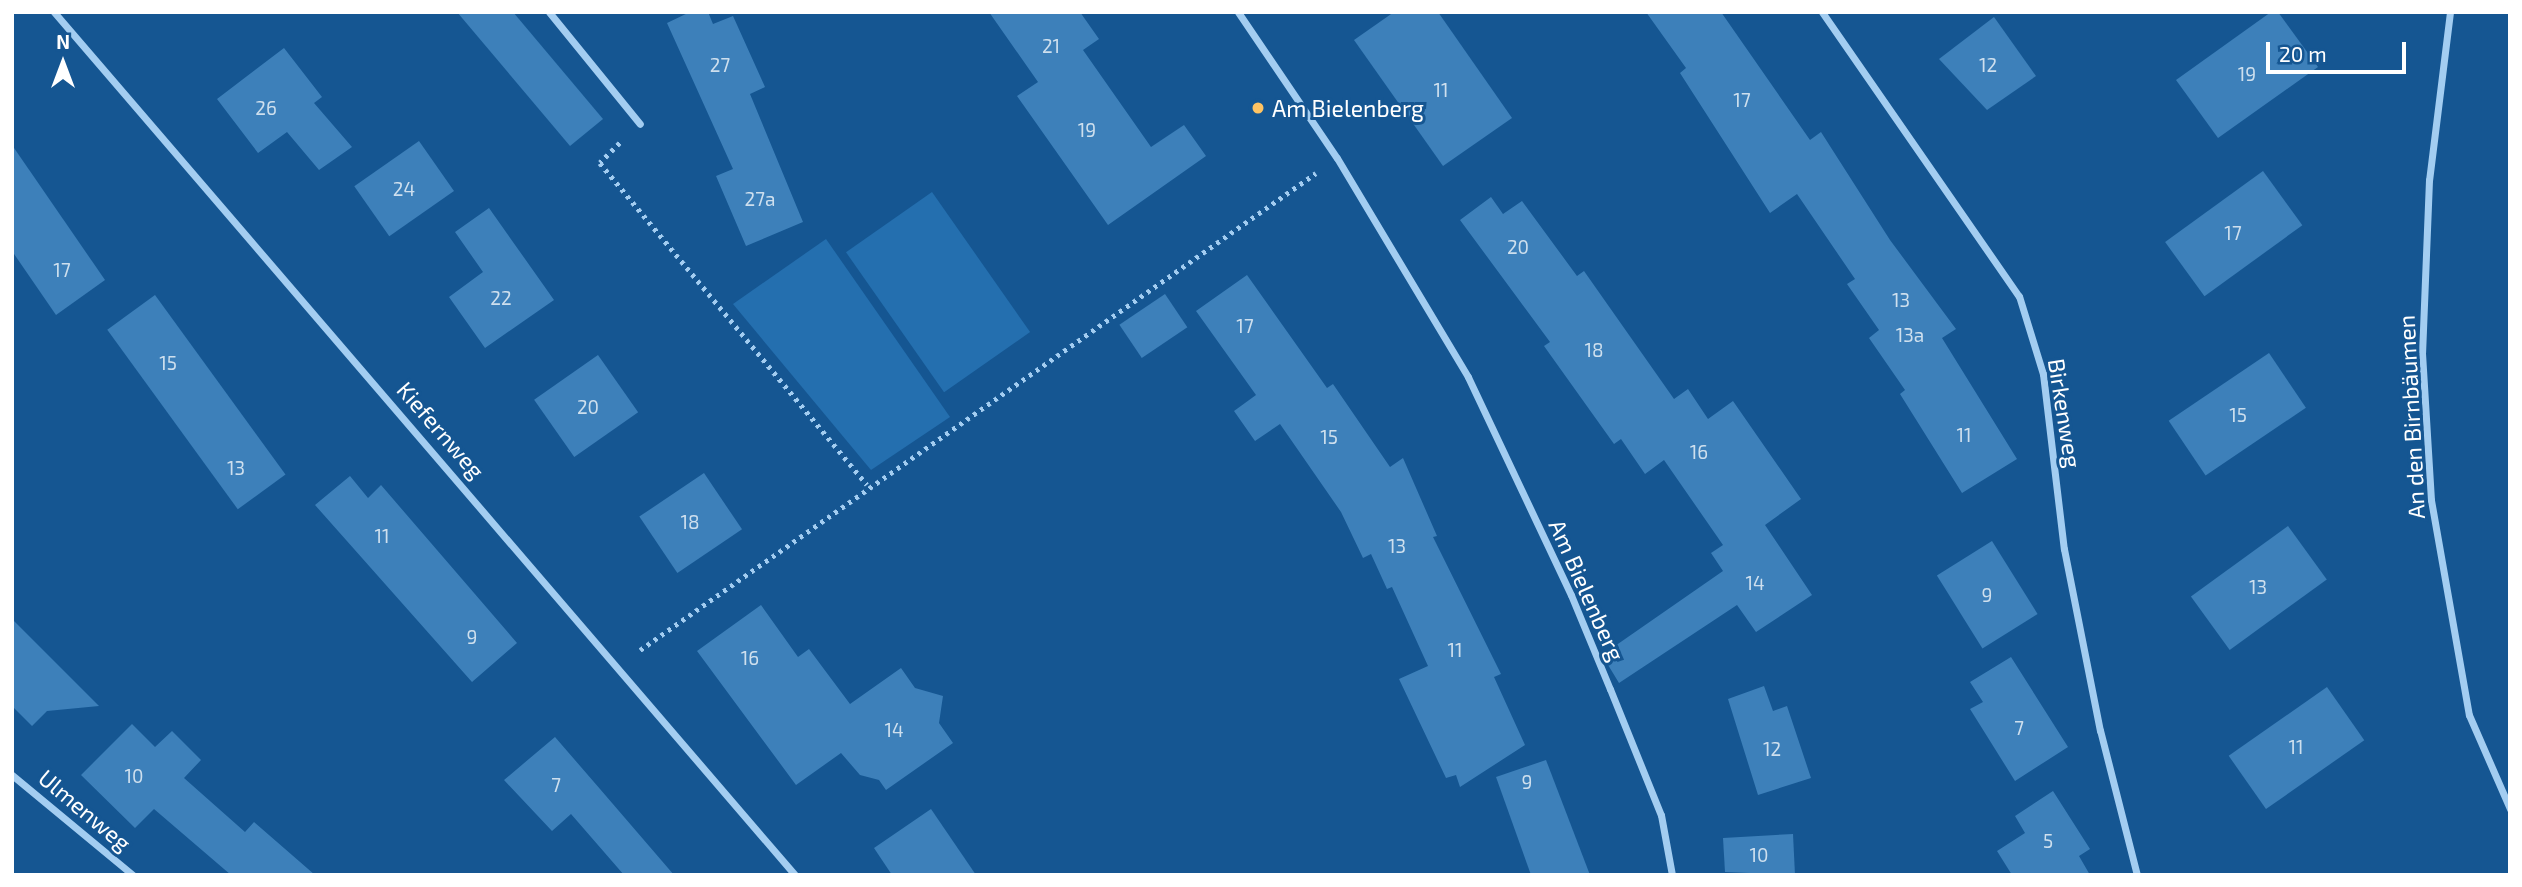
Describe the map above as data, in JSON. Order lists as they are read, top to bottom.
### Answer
{
  "streets": {
    "street": [
      "Birkenweg",
      "An den Birnbäumen",
      "Kiefernweg",
      "Am Bielenberg",
      "Ulmenweg"
    ]
  },
  "places": ["Am Bielenberg"],
  "house_numbers": [
    "21",
    "27",
    "12",
    "19",
    "11",
    "17",
    "26",
    "19",
    "24",
    "27a",
    "17",
    "20",
    "17",
    "22",
    "13",
    "17",
    "13a",
    "18",
    "15",
    "20",
    "15",
    "11",
    "15",
    "16",
    "13",
    "18",
    "11",
    "13",
    "14",
    "13",
    "9",
    "9",
    "11",
    "16",
    "7",
    "14",
    "11",
    "12",
    "10",
    "9",
    "7",
    "5",
    "10"
  ],
  "scale_bar": "20 m",
  "north": "top"
}
